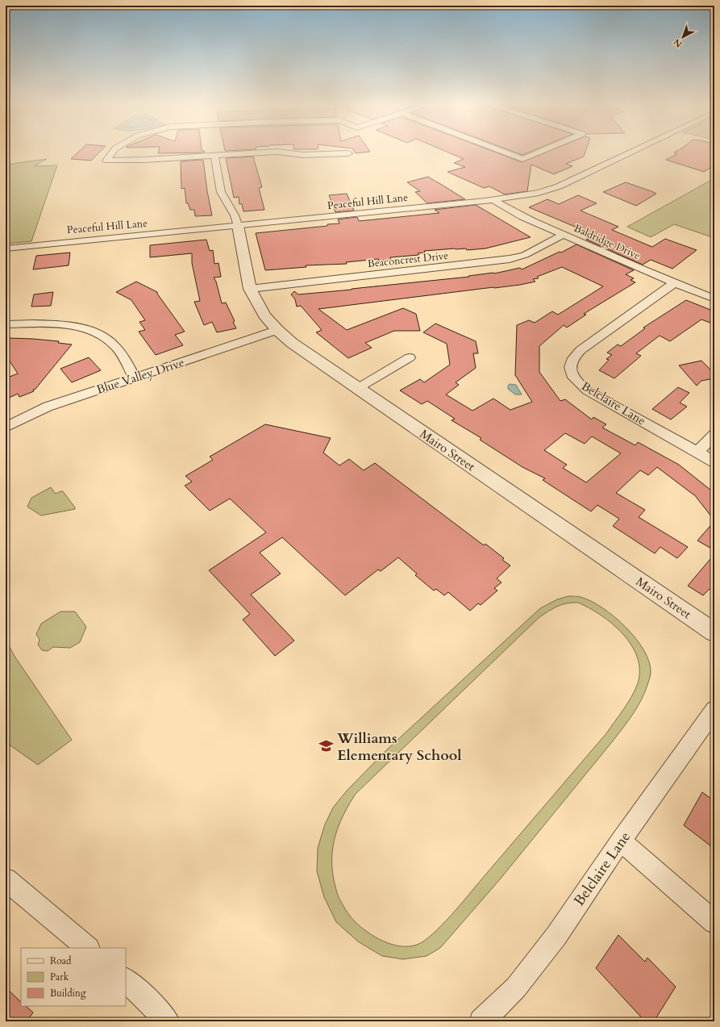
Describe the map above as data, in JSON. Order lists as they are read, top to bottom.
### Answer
{
  "streets": {
    "street": [
      "Peaceful Hill Lane",
      "Baldridge Drive",
      "Beaconcrest Drive",
      "Blue Valley Drive",
      "Belclaire Lane",
      "Mairo Street"
    ]
  },
  "crossings": [
    ["Peaceful Hill Lane", "Baldridge Drive"],
    ["Peaceful Hill Lane", "Mairo Street"],
    ["Baldridge Drive", "Beaconcrest Drive"],
    ["Baldridge Drive", "Belclaire Lane"],
    ["Beaconcrest Drive", "Mairo Street"],
    ["Blue Valley Drive", "Mairo Street"]
  ],
  "places": {
    "school or university": ["Williams Elementary School"]
  },
  "legend": ["Road", "Park", "Building"],
  "north": "bottom left"
}
